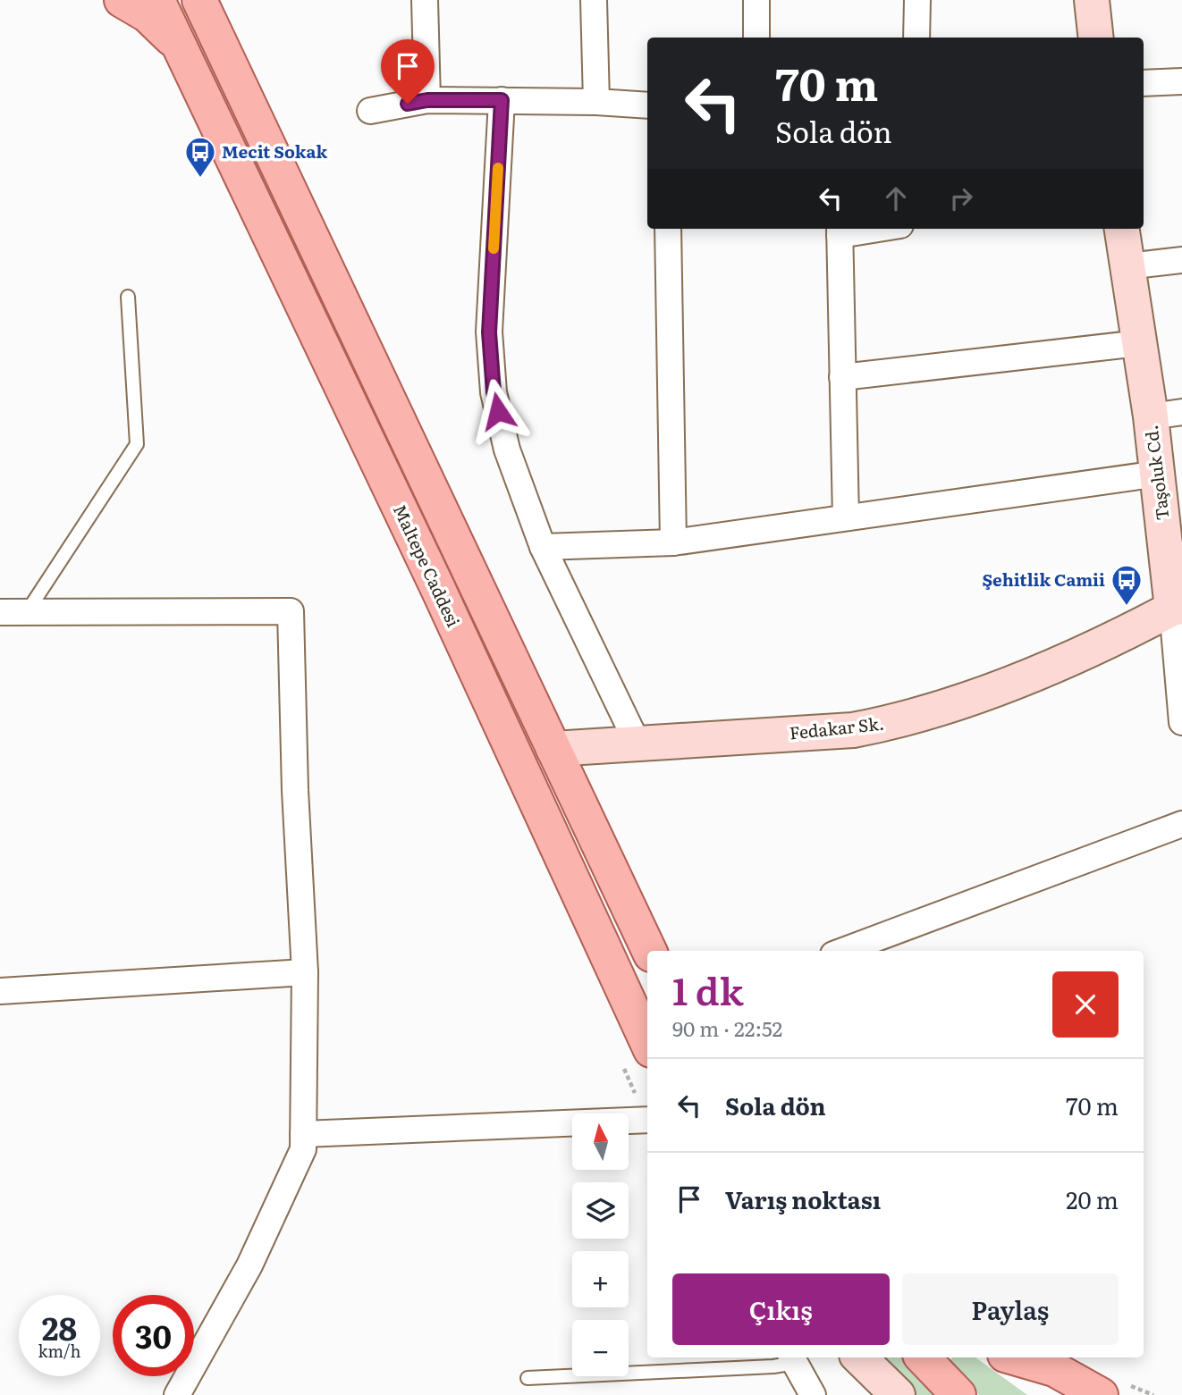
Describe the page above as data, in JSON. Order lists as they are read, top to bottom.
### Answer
{
  "streets": {
    "main road": ["Taşoluk Cd.", "Maltepe Caddesi", "Fedakar Sk."]
  },
  "crossings": [
    ["Taşoluk Cd.", "Fedakar Sk."]
  ],
  "places": {
    "bus stop": ["Mecit Sokak", "Şehitlik Camii"]
  },
  "north": "top",
  "page": {
    "turn": ["70 m", "Sola dön"],
    "heading": ["1 dk", "90 m · 22:52"],
    "list": [
      {
        "name": "Sola dön",
        "value": "70 m"
      },
      {
        "name": "Varış noktası",
        "value": "20 m"
      }
    ],
    "map_buttons": ["+", "−"],
    "buttons": ["Çıkış", "Paylaş"],
    "speed": "28 km/h",
    "limit": "30"
  }
}
